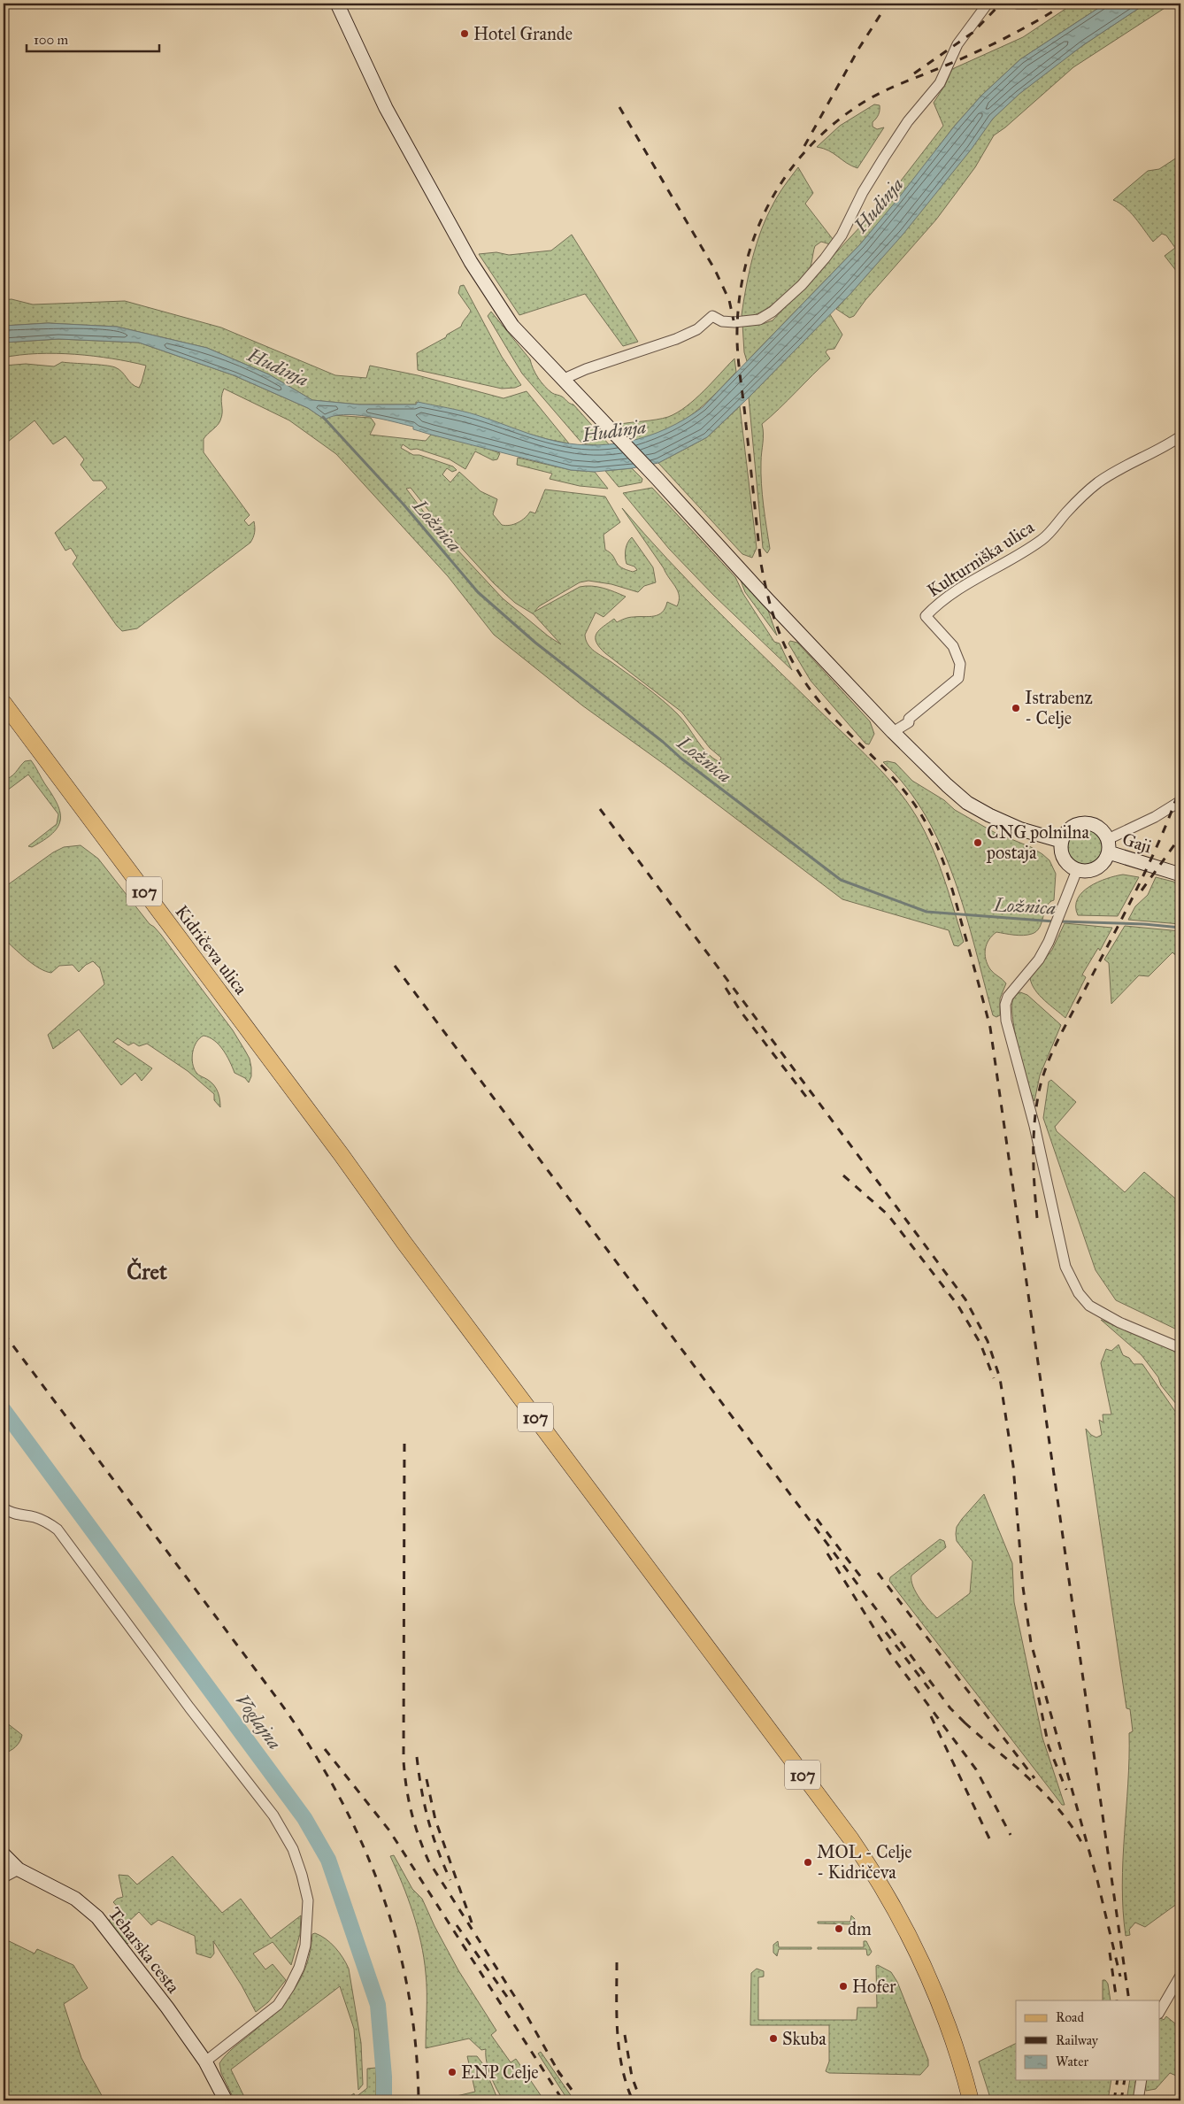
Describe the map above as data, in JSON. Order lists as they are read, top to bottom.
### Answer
{
  "streets": {
    "main road": ["107", "Kidričeva ulica"],
    "street": ["Kulturniška ulica", "Gaji", "Teharska cesta"]
  },
  "districts": ["Čret"],
  "water": ["Hudinja", "Ložnica", "Voglajna"],
  "places": [
    "Hotel Grande",
    "Istrabenz - Celje",
    "CNG polnilna postaja",
    "MOL - Celje - Kidričeva",
    "dm",
    "Hofer",
    "Skuba",
    "ENP Celje"
  ],
  "legend": ["Road", "Railway", "Water"],
  "scale_bar": "100 m"
}
